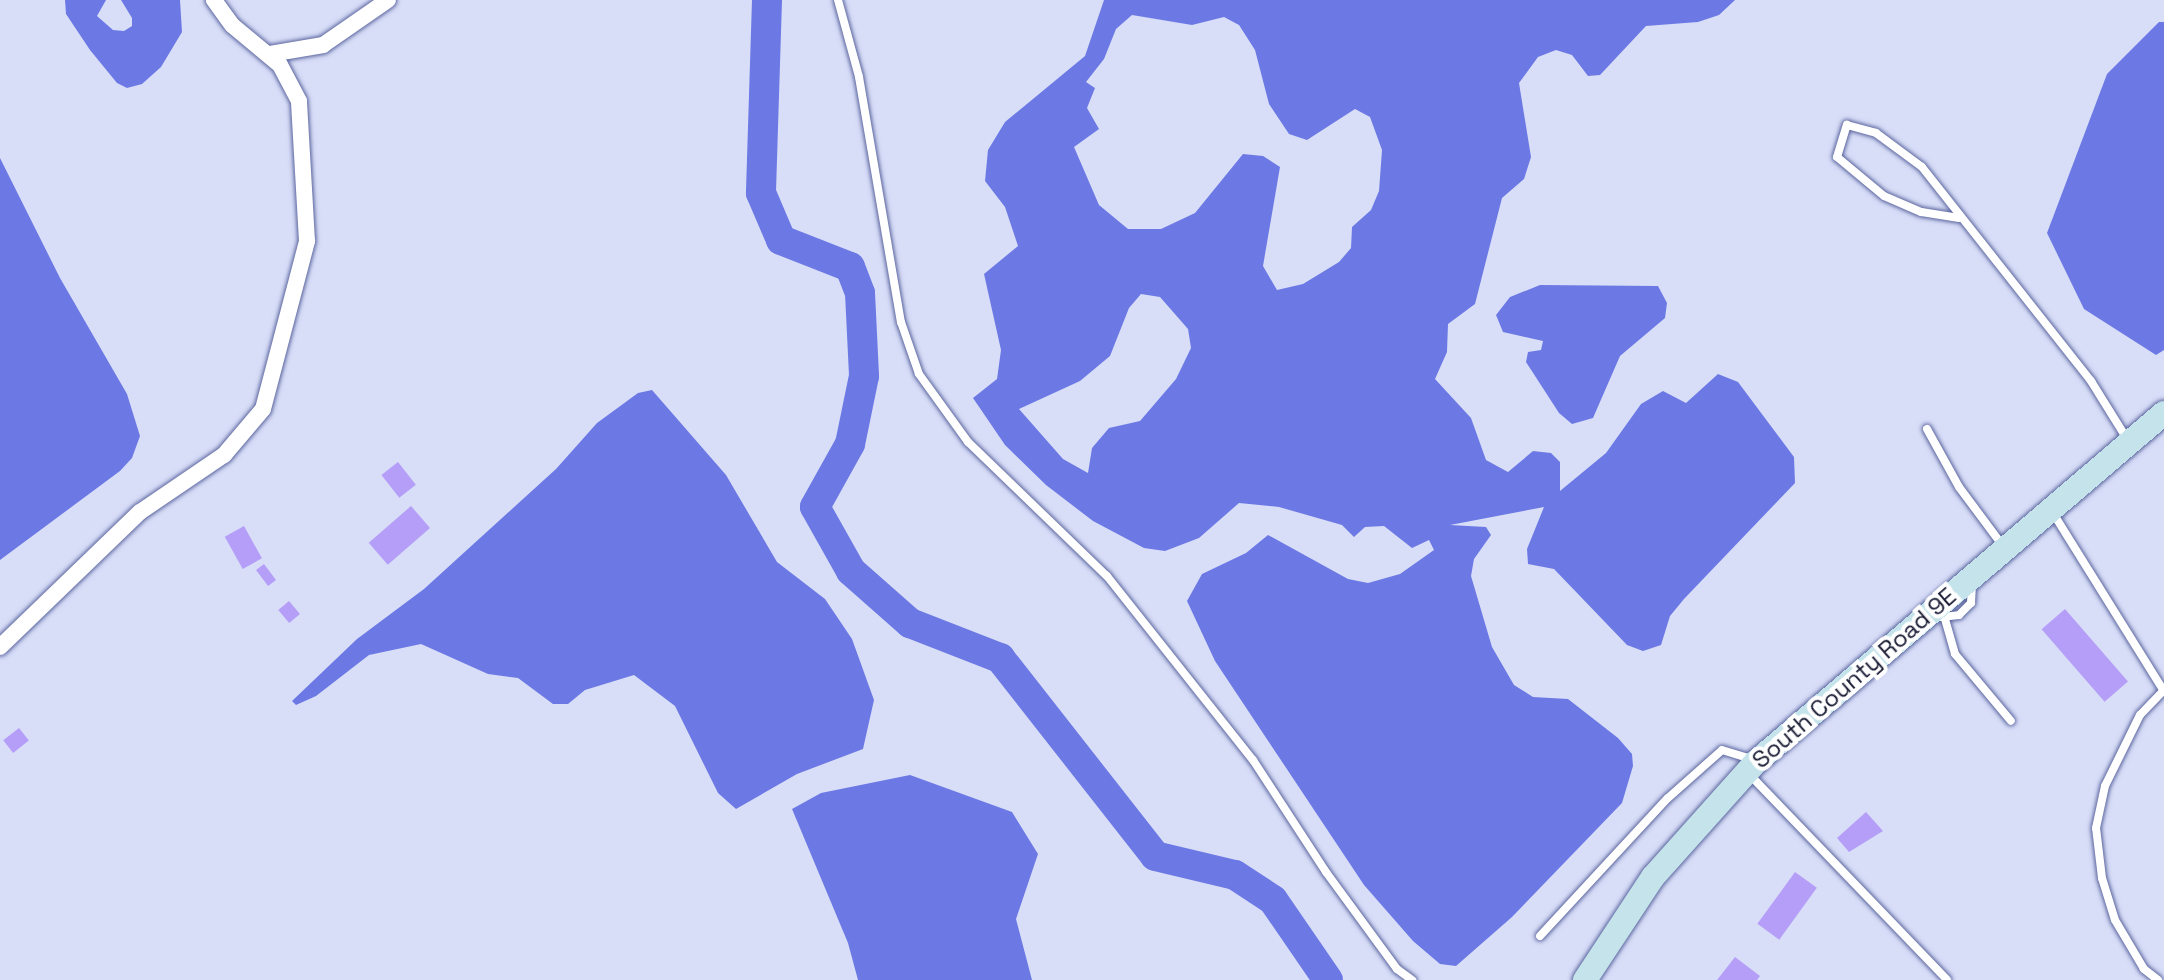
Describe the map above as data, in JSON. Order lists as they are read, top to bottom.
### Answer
{
  "streets": {
    "street": ["South County Road 9E"]
  }
}
